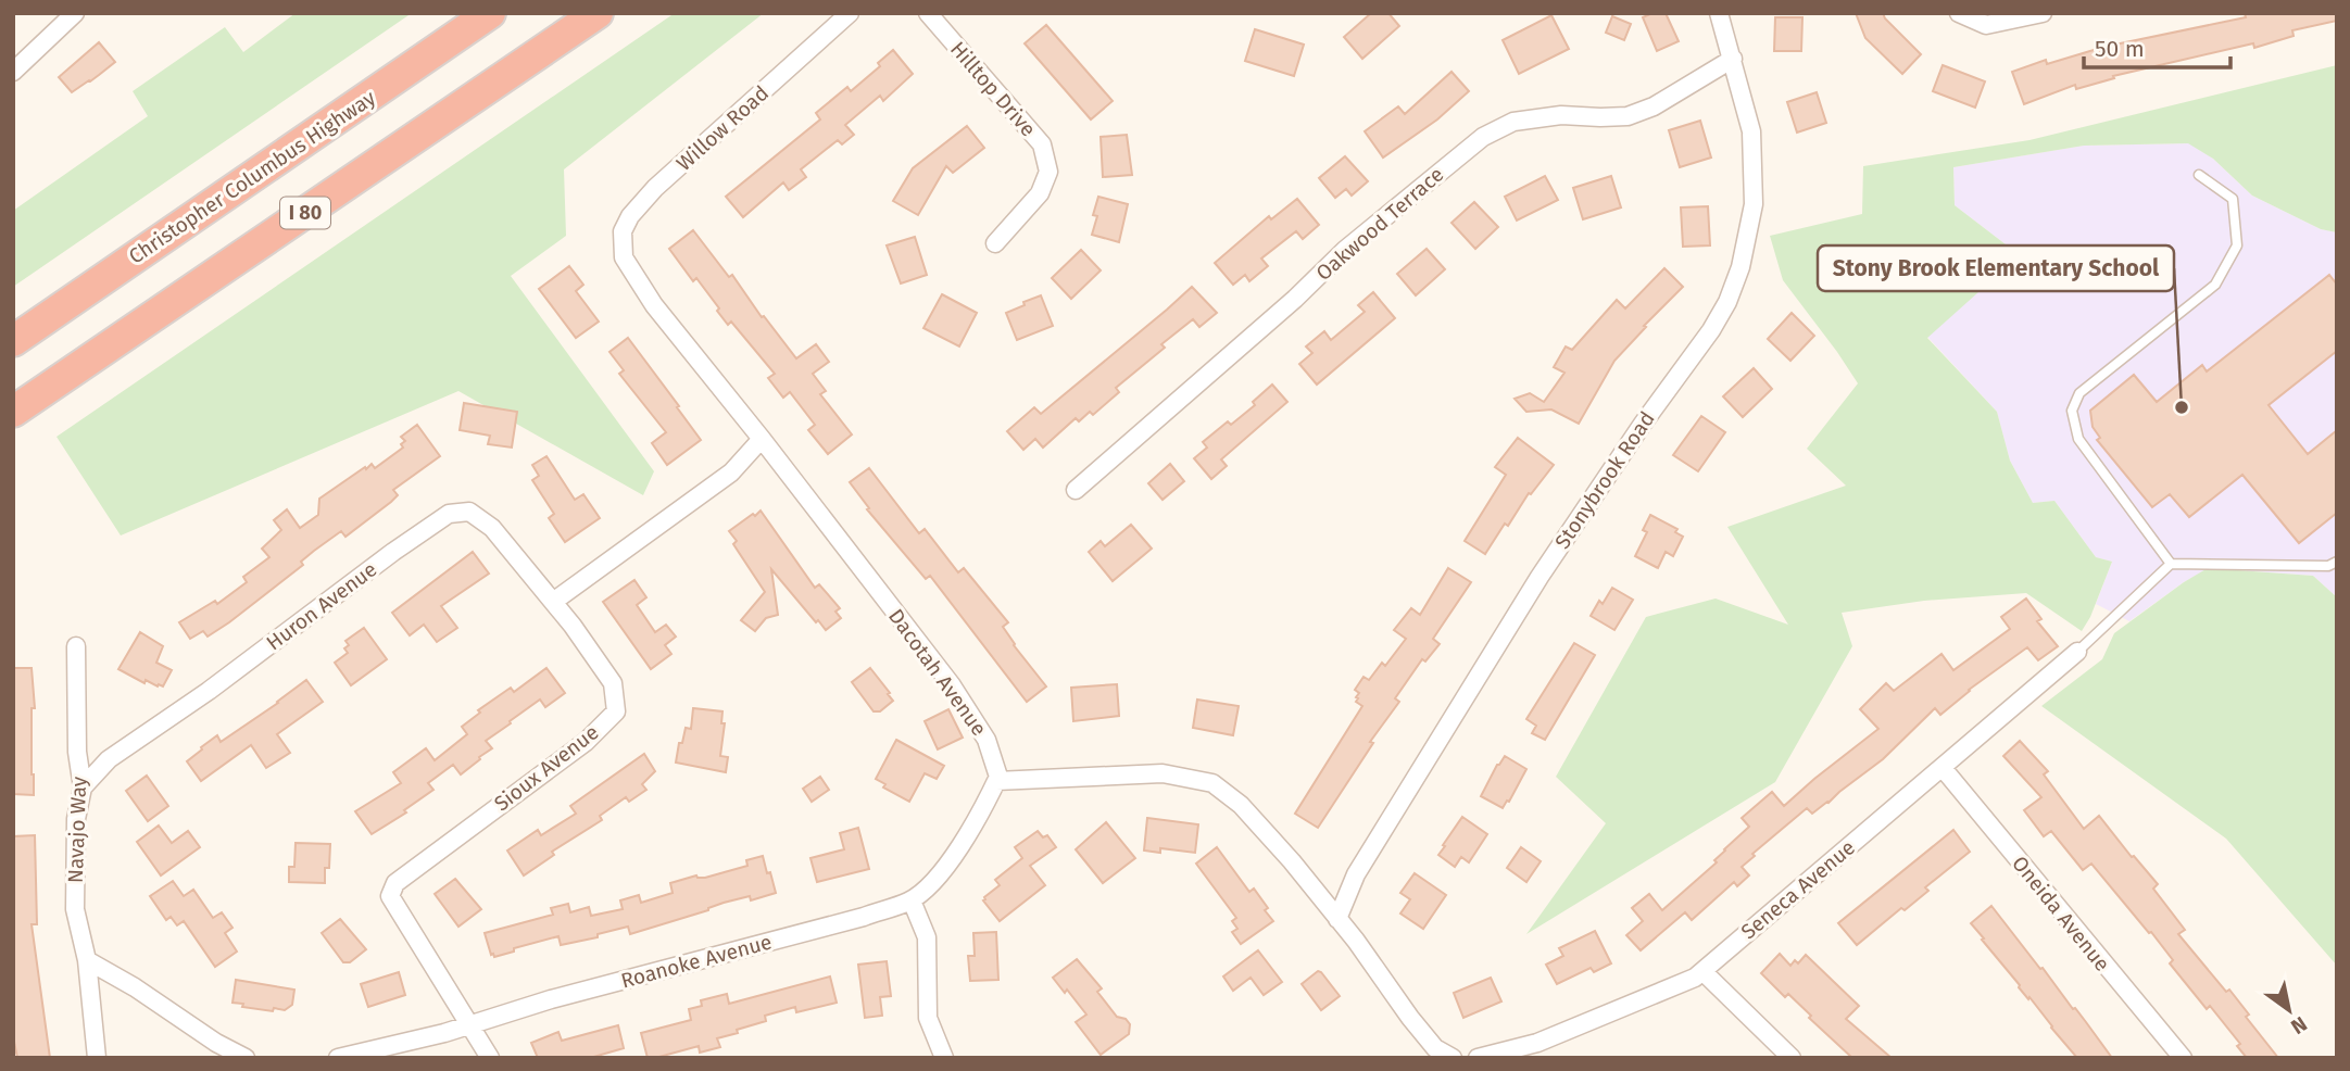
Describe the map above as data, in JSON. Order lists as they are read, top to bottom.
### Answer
{
  "streets": {
    "highway": ["Christopher Columbus Highway", "I 80"],
    "street": [
      "Hilltop Drive",
      "Willow Road",
      "Oakwood Terrace",
      "Stonybrook Road",
      "Huron Avenue",
      "Dacotah Avenue",
      "Sioux Avenue",
      "Navajo Way",
      "Seneca Avenue",
      "Oneida Avenue",
      "Roanoke Avenue"
    ]
  },
  "crossings": [
    ["Willow Road", "Dacotah Avenue"],
    ["Oakwood Terrace", "Stonybrook Road"],
    ["Huron Avenue", "Sioux Avenue"],
    ["Huron Avenue", "Navajo Way"],
    ["Dacotah Avenue", "Roanoke Avenue"],
    ["Sioux Avenue", "Roanoke Avenue"],
    ["Seneca Avenue", "Oneida Avenue"]
  ],
  "places": ["Stony Brook Elementary School"],
  "scale_bar": "50 m",
  "north": "bottom right"
}
